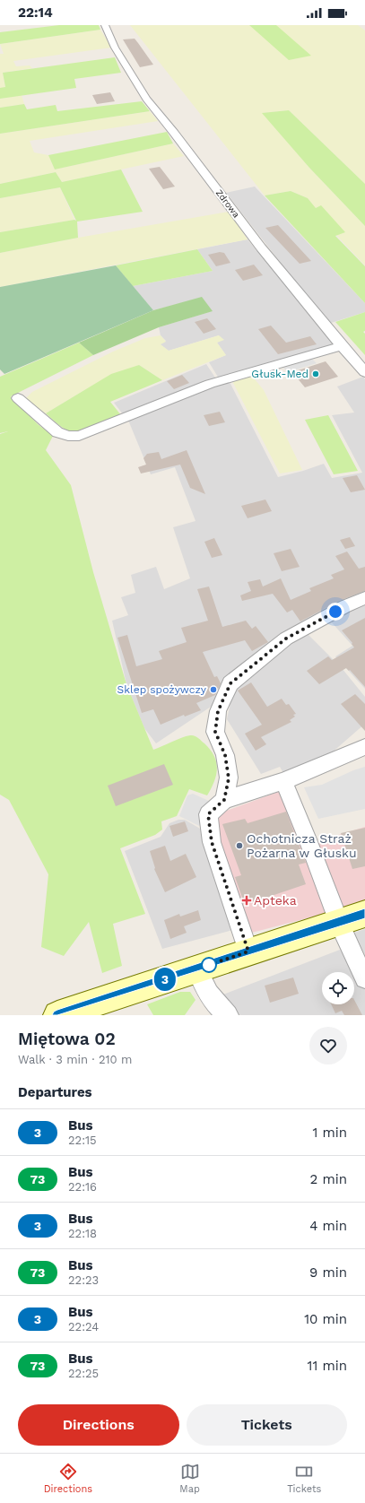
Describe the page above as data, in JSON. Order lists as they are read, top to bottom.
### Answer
{
  "streets": {
    "street": ["Zdrowa"]
  },
  "places": {
    "other": ["Głusk-Med", "Sklep spożywczy", "Ochotnicza Straż Pożarna w Głusku"],
    "health": ["Apteka"]
  },
  "lines": ["bus line 3"],
  "page": {
    "status": "22:14",
    "on_map": "3",
    "heading": [
      ["Miętowa 02", "Walk · 3 min · 210 m"],
      "Departures"
    ],
    "list": [
      {
        "mark": "3",
        "name": "Bus",
        "note": "22:15",
        "value": "1 min"
      },
      {
        "mark": "73",
        "name": "Bus",
        "note": "22:16",
        "value": "2 min"
      },
      {
        "mark": "3",
        "name": "Bus",
        "note": "22:18",
        "value": "4 min"
      },
      {
        "mark": "73",
        "name": "Bus",
        "note": "22:23",
        "value": "9 min"
      },
      {
        "mark": "3",
        "name": "Bus",
        "note": "22:24",
        "value": "10 min"
      },
      {
        "mark": "73",
        "name": "Bus",
        "note": "22:25",
        "value": "11 min"
      }
    ],
    "buttons": ["Directions", "Tickets"],
    "tabs": ["Directions", "Map", "Tickets"]
  }
}
